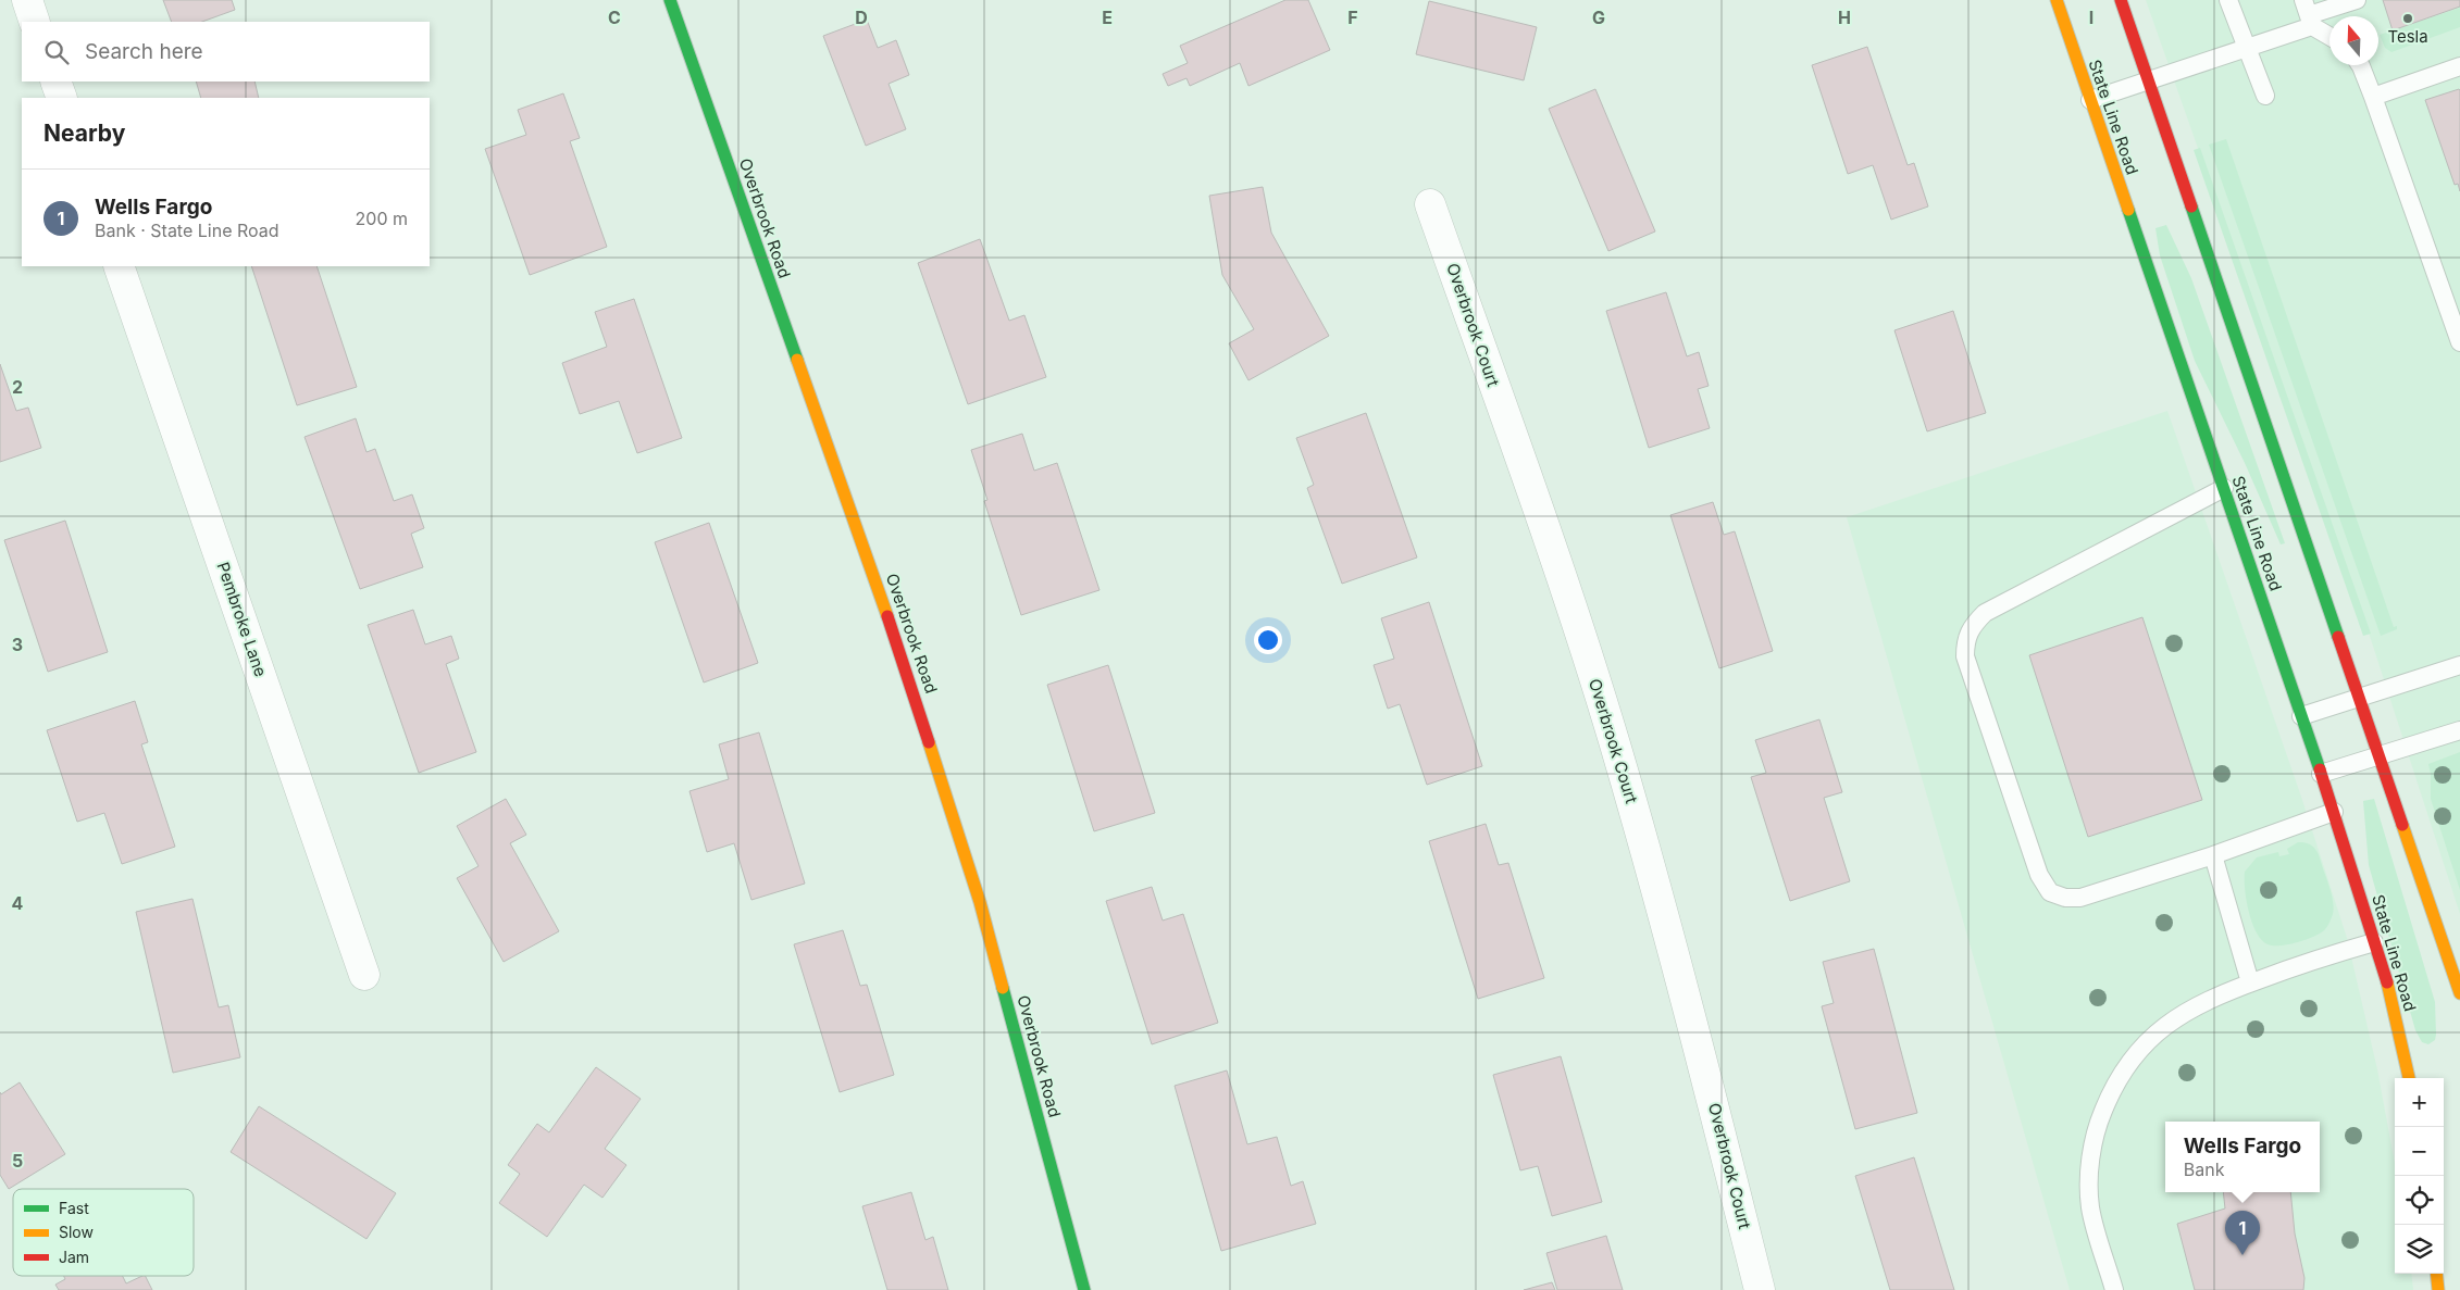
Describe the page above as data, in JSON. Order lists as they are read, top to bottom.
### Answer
{
  "streets": {
    "main road": ["State Line Road", "Overbrook Road"],
    "street": ["Overbrook Court", "Pembroke Lane"]
  },
  "places": ["Tesla"],
  "legend": ["Fast", "Slow", "Jam"],
  "north": "top",
  "page": {
    "search": "Search here",
    "heading": "Nearby",
    "list": [
      {
        "mark": "1",
        "name": "Wells Fargo",
        "note": "Bank · State Line Road",
        "value": "200 m"
      }
    ],
    "map_buttons": ["+", "−"],
    "popup": ["Wells Fargo", "Bank"],
    "pins": "1"
  },
  "grid": {
    "columns": [
      "C",
      "D",
      "E",
      "F",
      "G",
      "H",
      "I"
    ],
    "rows": [
      "2",
      "3",
      "4",
      "5"
    ]
  }
}
